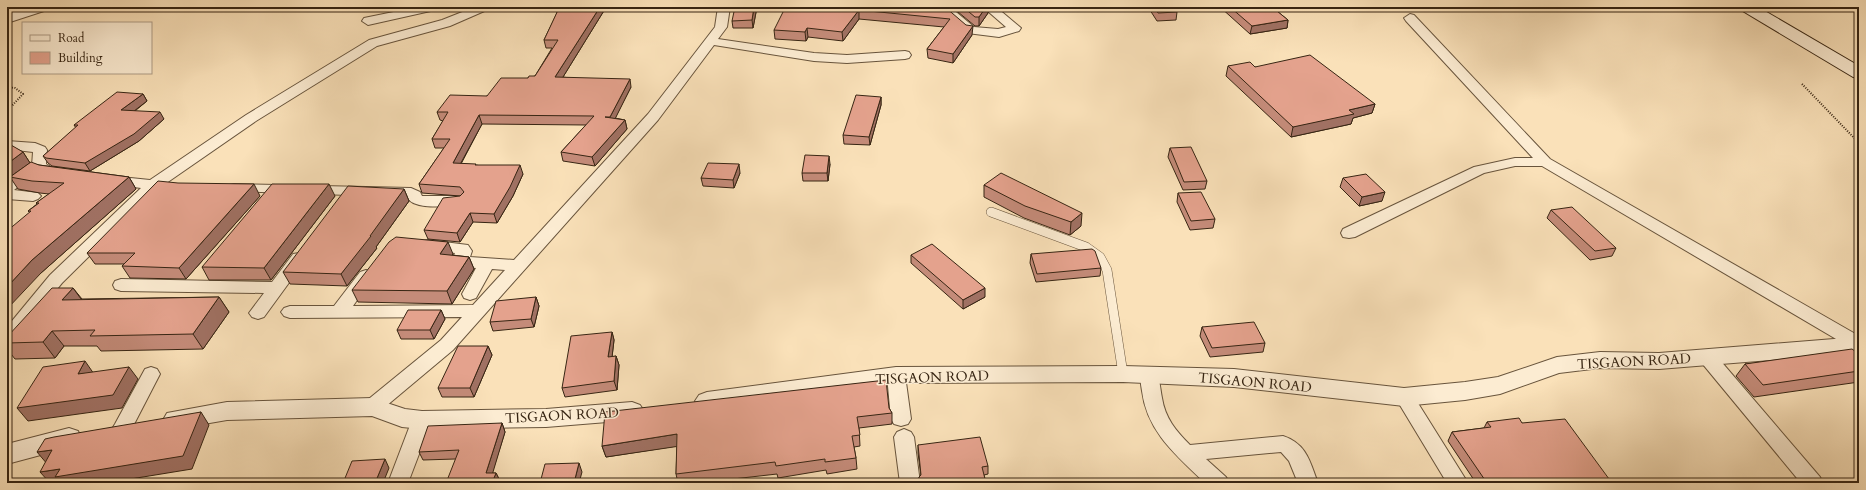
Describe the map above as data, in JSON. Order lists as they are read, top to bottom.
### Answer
{
  "streets": {
    "street": ["TISGAON ROAD"]
  },
  "legend": ["Road", "Building"]
}
